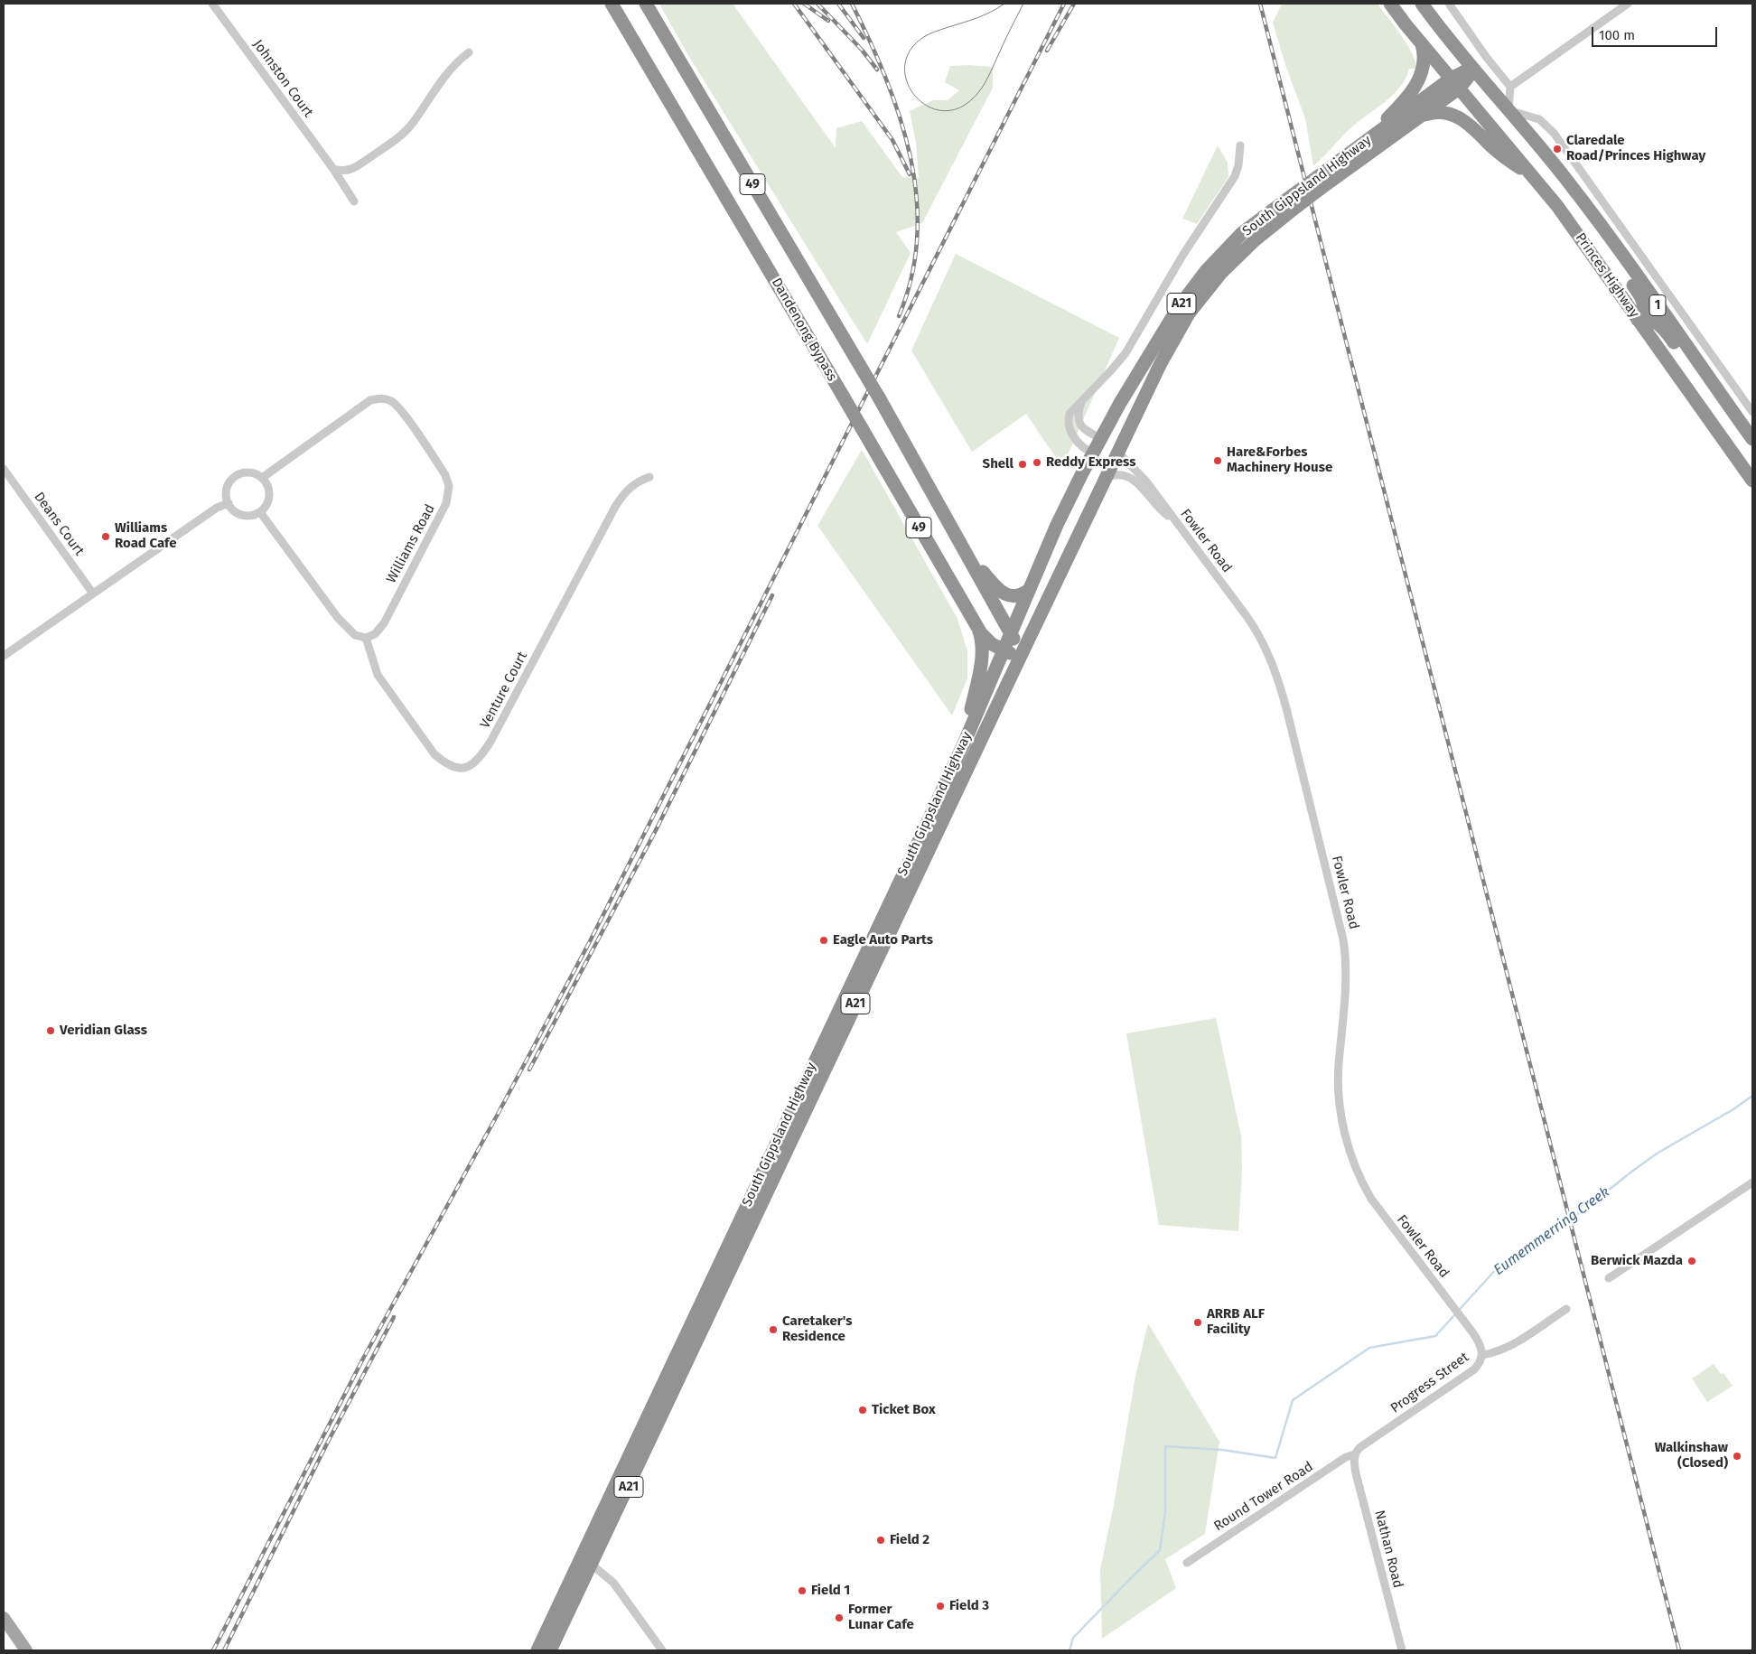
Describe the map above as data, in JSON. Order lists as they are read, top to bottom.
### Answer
{
  "streets": {
    "highway": [
      "49",
      "South Gippsland Highway",
      "Princes Highway",
      "A21",
      "1",
      "Dandenong Bypass"
    ],
    "street": [
      "Johnston Court",
      "Deans Court",
      "Fowler Road",
      "Williams Road",
      "Venture Court",
      "Progress Street",
      "Round Tower Road",
      "Nathan Road"
    ]
  },
  "crossings": [
    ["49", "South Gippsland Highway"],
    ["49", "Dandenong Bypass"],
    ["South Gippsland Highway", "Princes Highway"],
    ["South Gippsland Highway", "1"],
    ["South Gippsland Highway", "Dandenong Bypass"],
    ["South Gippsland Highway", "Fowler Road"],
    ["Princes Highway", "1"],
    ["Fowler Road", "Progress Street"],
    ["Williams Road", "Venture Court"],
    ["Progress Street", "Round Tower Road"],
    ["Progress Street", "Nathan Road"],
    ["Round Tower Road", "Nathan Road"]
  ],
  "water": ["Eumemmerring Creek"],
  "places": [
    "Claredale Road/Princes Highway",
    "Hare&Forbes Machinery House",
    "Reddy Express",
    "Shell",
    "Williams Road Cafe",
    "Eagle Auto Parts",
    "Veridian Glass",
    "Berwick Mazda",
    "ARRB ALF Facility",
    "Caretaker's Residence",
    "Ticket Box",
    "Walkinshaw (Closed)",
    "Field 2",
    "Field 1",
    "Field 3",
    "Former Lunar Cafe"
  ],
  "scale_bar": "100 m"
}
